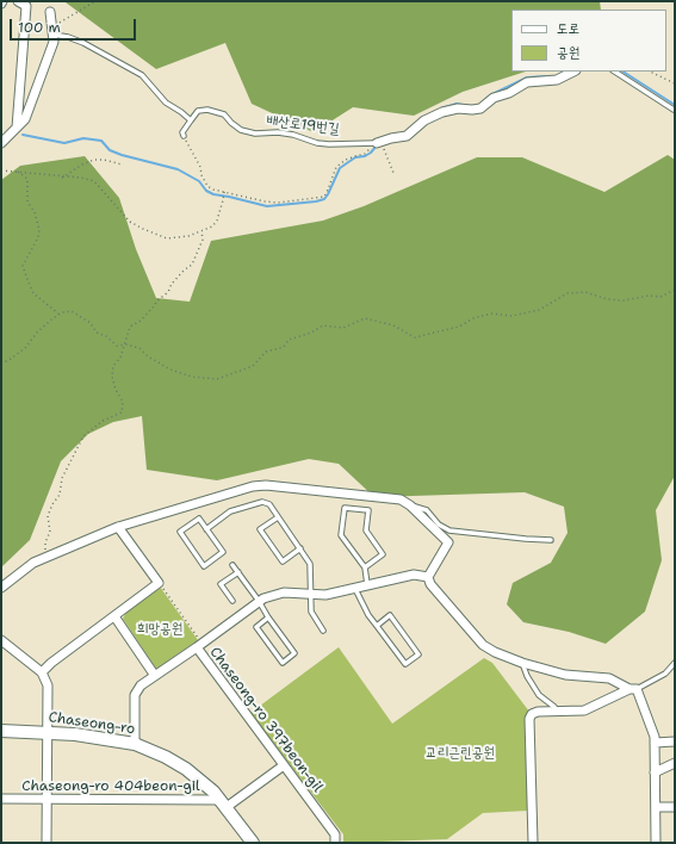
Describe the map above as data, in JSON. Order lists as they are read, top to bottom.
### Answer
{
  "streets": {
    "main road": ["Chaseong-ro"],
    "street": ["배산로19번길", "Chaseong-ro 397beon-gil", "Chaseong-ro 404beon-gil"]
  },
  "crossings": [
    ["Chaseong-ro 397beon-gil", "Chaseong-ro"],
    ["Chaseong-ro", "Chaseong-ro 404beon-gil"]
  ],
  "parks": ["희망공원", "교리근린공원"],
  "legend": ["도로", "공원"],
  "scale_bar": "100 m"
}
